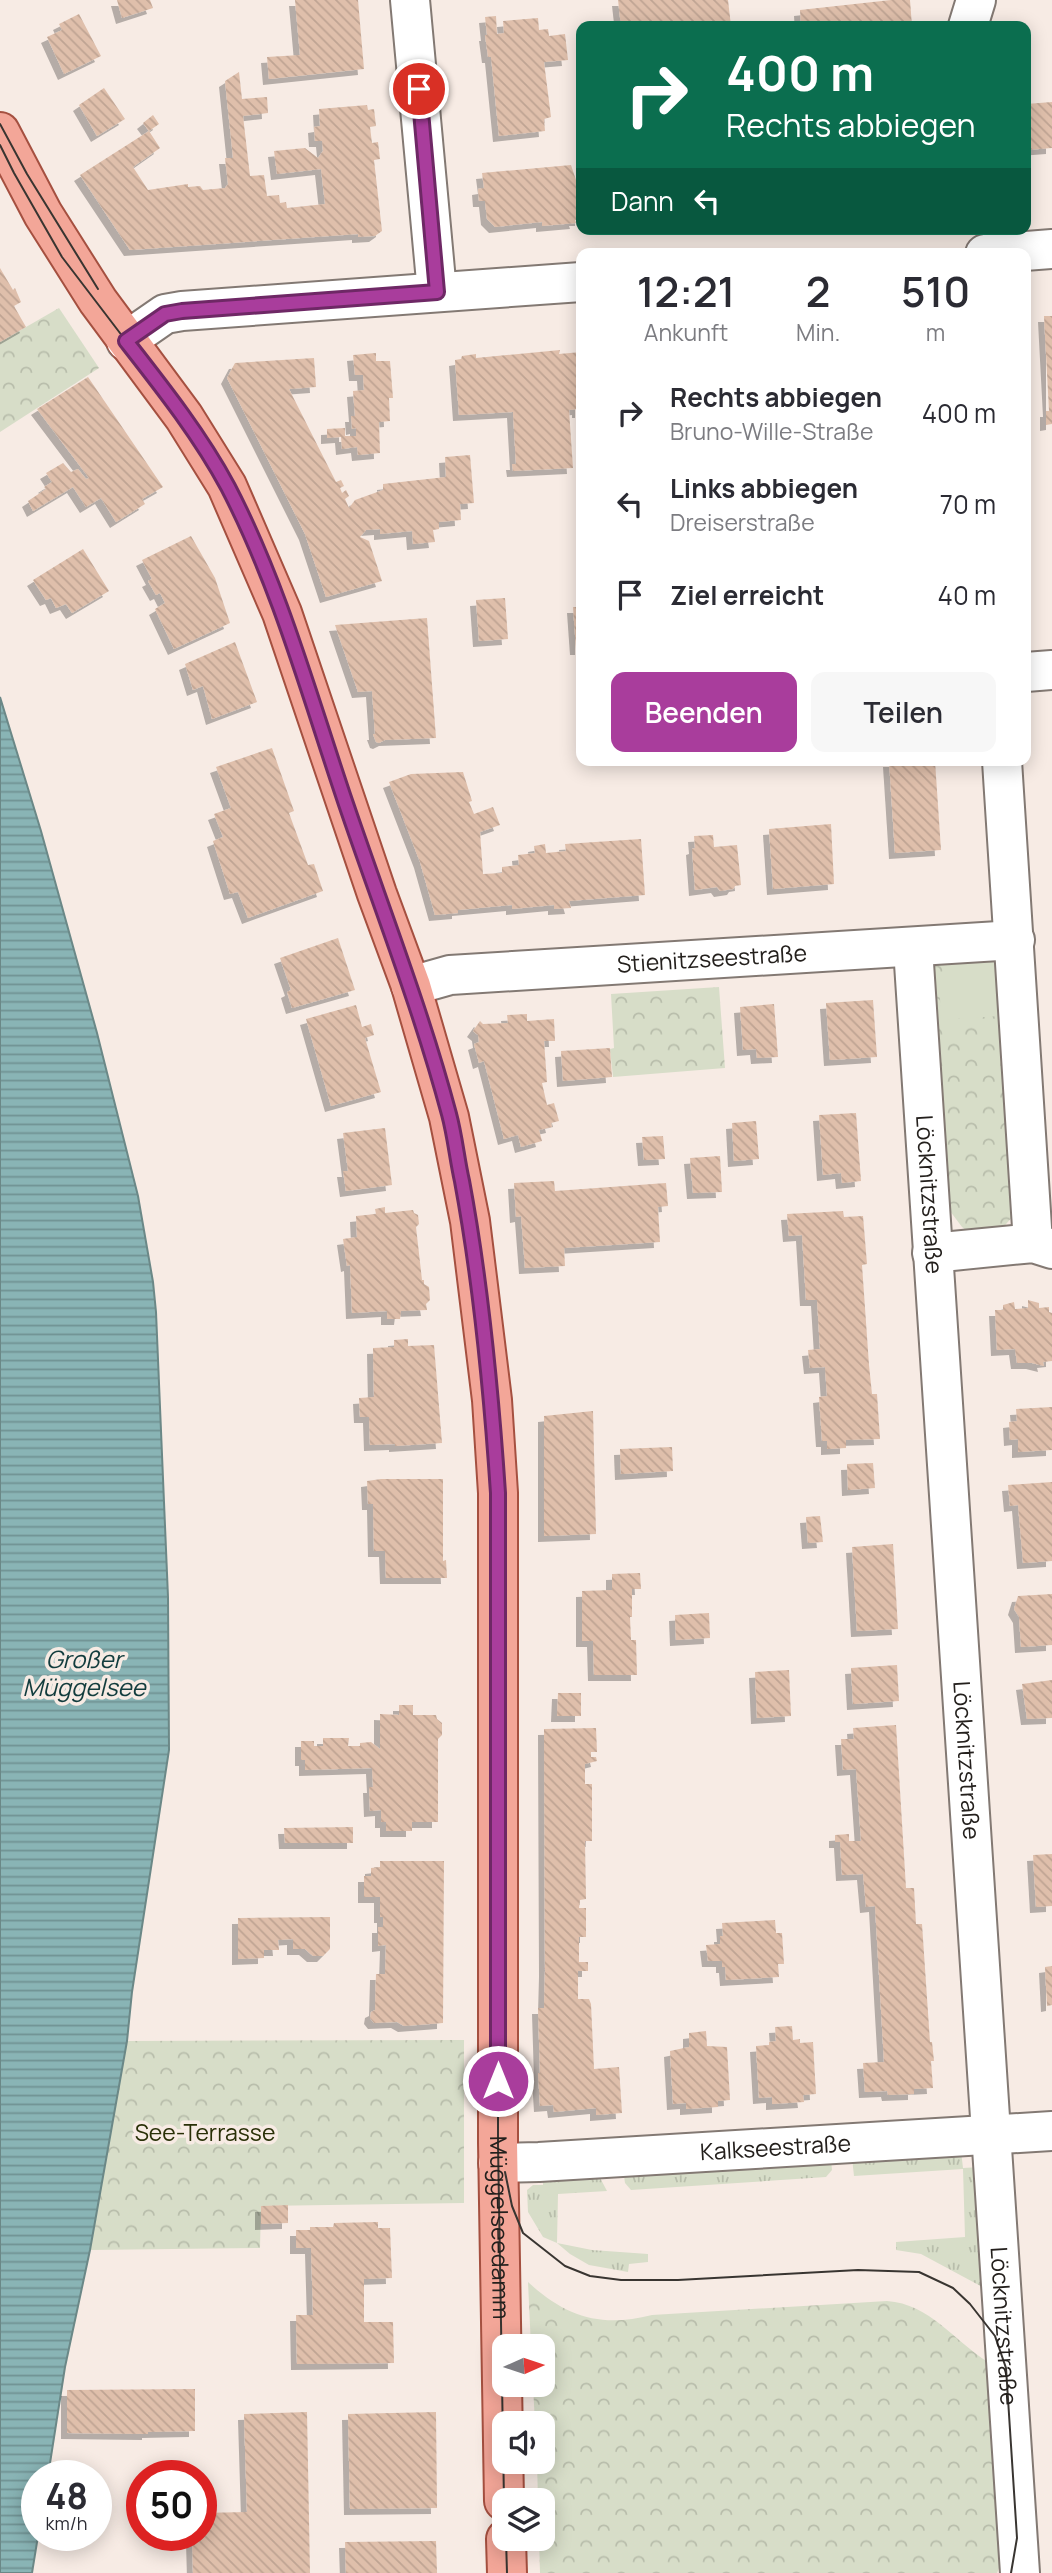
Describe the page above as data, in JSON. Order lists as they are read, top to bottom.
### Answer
{
  "streets": {
    "main road": ["Müggelseedamm"],
    "street": ["Stienitzseestraße", "Löcknitzstraße", "Kalkseestraße"]
  },
  "crossings": [
    ["Stienitzseestraße", "Löcknitzstraße"],
    ["Stienitzseestraße", "Müggelseedamm"],
    ["Löcknitzstraße", "Kalkseestraße"],
    ["Kalkseestraße", "Müggelseedamm"]
  ],
  "water": ["Großer Müggelsee"],
  "parks": ["See-Terrasse"],
  "north": "right",
  "page": {
    "turn": ["400 m", "Rechts abbiegen"],
    "then": "Dann",
    "eta": [
      "12:21",
      "Ankunft",
      "2",
      "Min.",
      "510",
      "m"
    ],
    "list": [
      {
        "name": "Rechts abbiegen",
        "note": "Bruno-Wille-Straße",
        "value": "400 m"
      },
      {
        "name": "Links abbiegen",
        "note": "Dreiserstraße",
        "value": "70 m"
      },
      {
        "name": "Ziel erreicht",
        "value": "40 m"
      }
    ],
    "buttons": ["Beenden", "Teilen"],
    "speed": "48 km/h",
    "limit": "50"
  }
}
